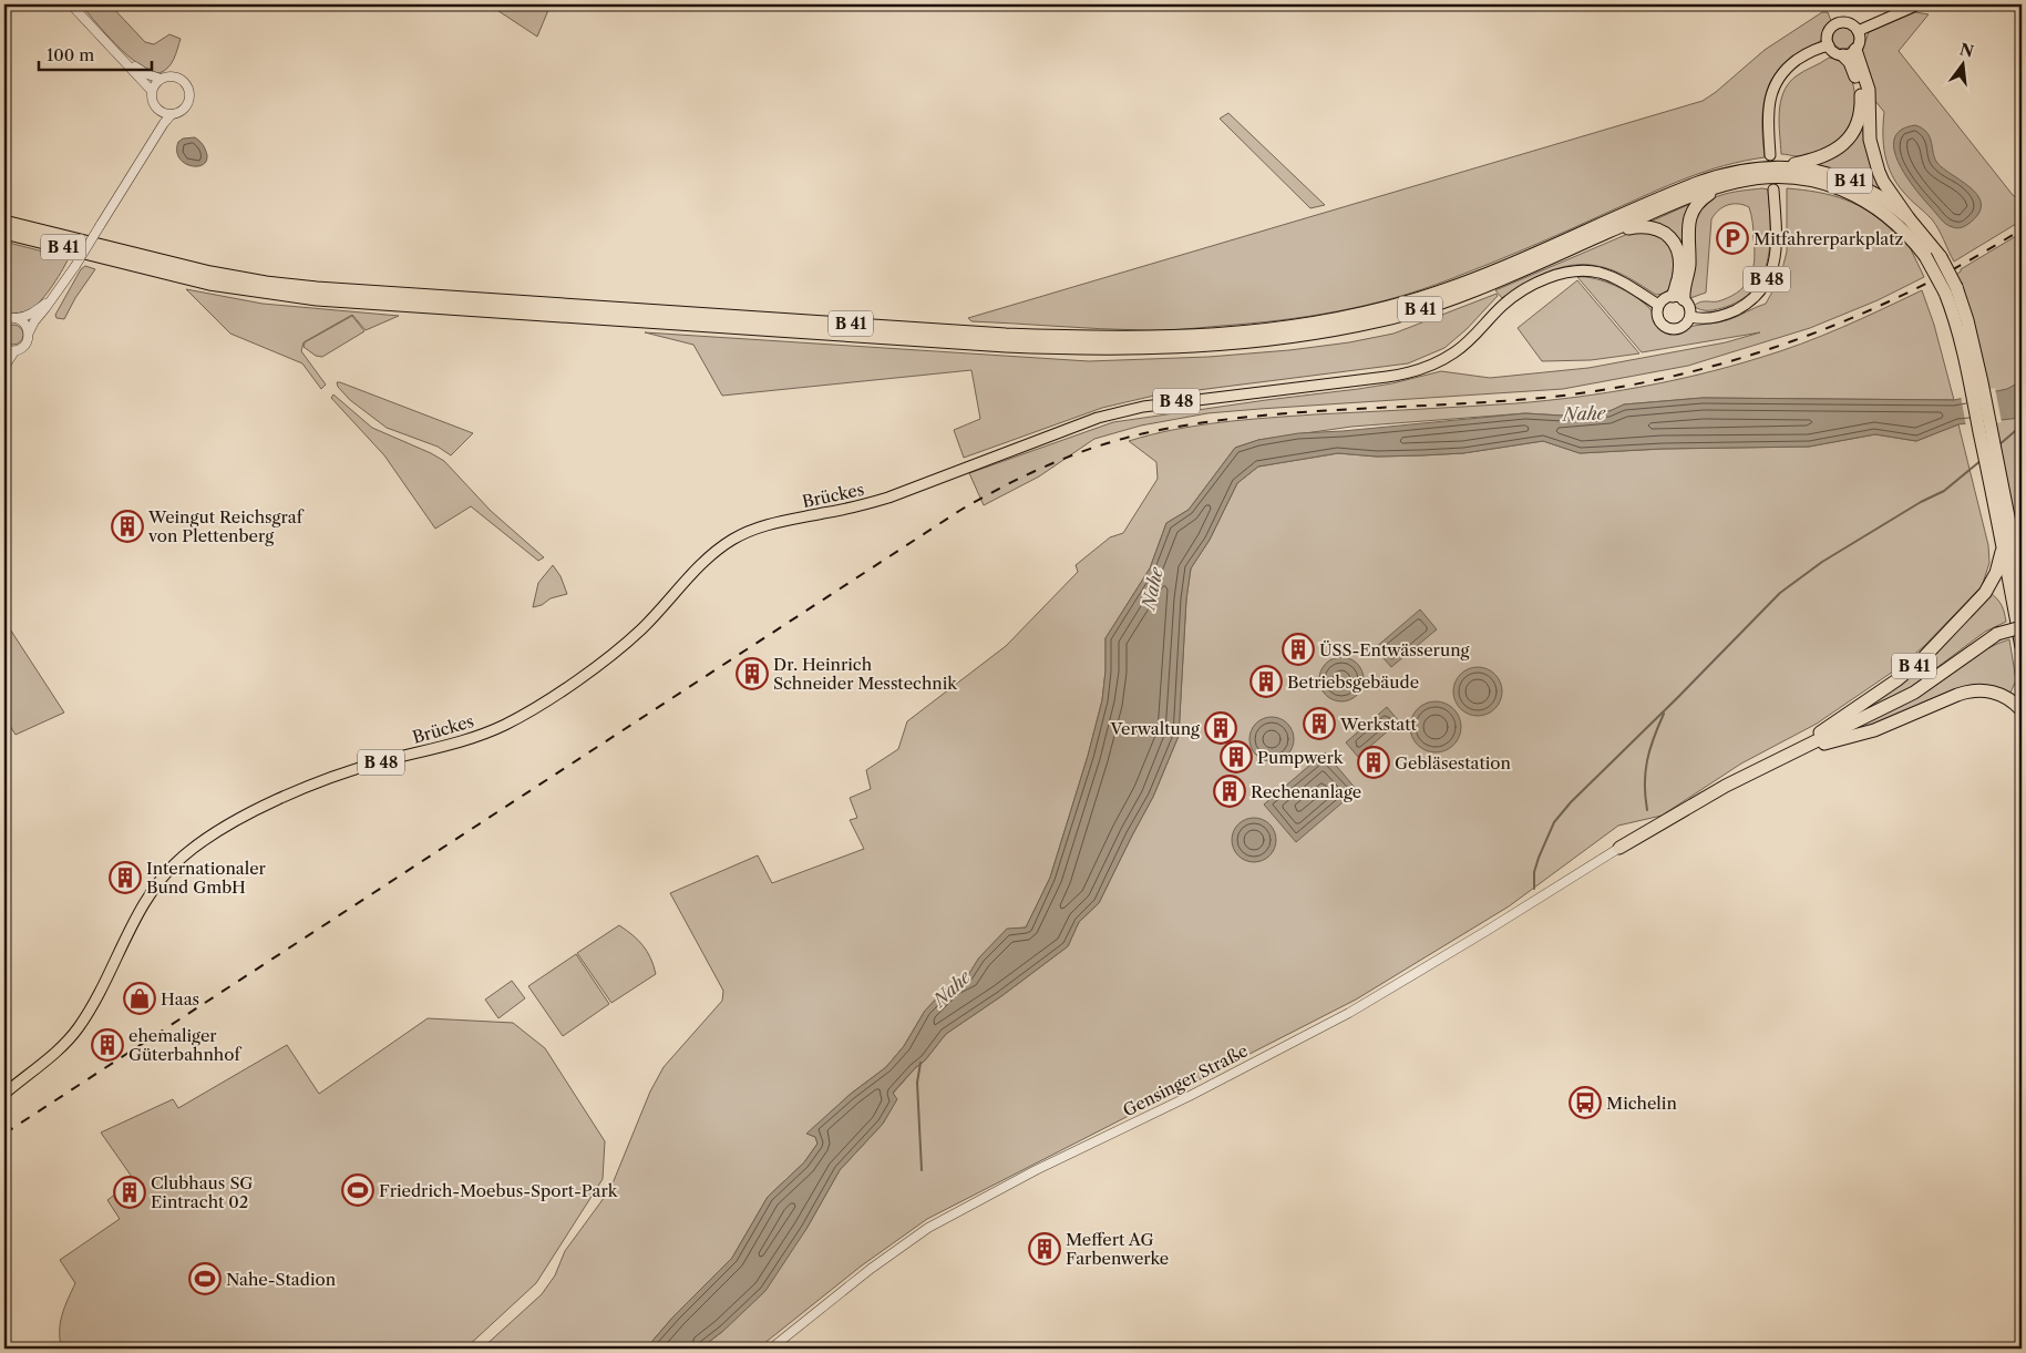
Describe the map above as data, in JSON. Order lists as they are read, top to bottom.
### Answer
{
  "streets": {
    "highway": ["B 41"],
    "main road": ["B 48", "Brückes"],
    "street": ["Gensinger Straße"]
  },
  "crossings": [
    ["B 48", "Brückes"]
  ],
  "water": ["Nahe"],
  "places": {
    "parking": ["Mitfahrerparkplatz"],
    "building": [
      "Weingut Reichsgraf von Plettenberg",
      "ÜSS-Entwässerung",
      "Dr. Heinrich Schneider Messtechnik",
      "Betriebsgebäude",
      "Werkstatt",
      "Verwaltung",
      "Pumpwerk",
      "Gebläsestation",
      "Rechenanlage",
      "Internationaler Bund GmbH",
      "ehemaliger Güterbahnhof",
      "Clubhaus SG Eintracht 02",
      "Meffert AG Farbenwerke"
    ],
    "shop": ["Haas"],
    "bus stop": ["Michelin"],
    "sports": ["Friedrich-Moebus-Sport-Park", "Nahe-Stadion"]
  },
  "scale_bar": "100 m",
  "north": "top"
}
